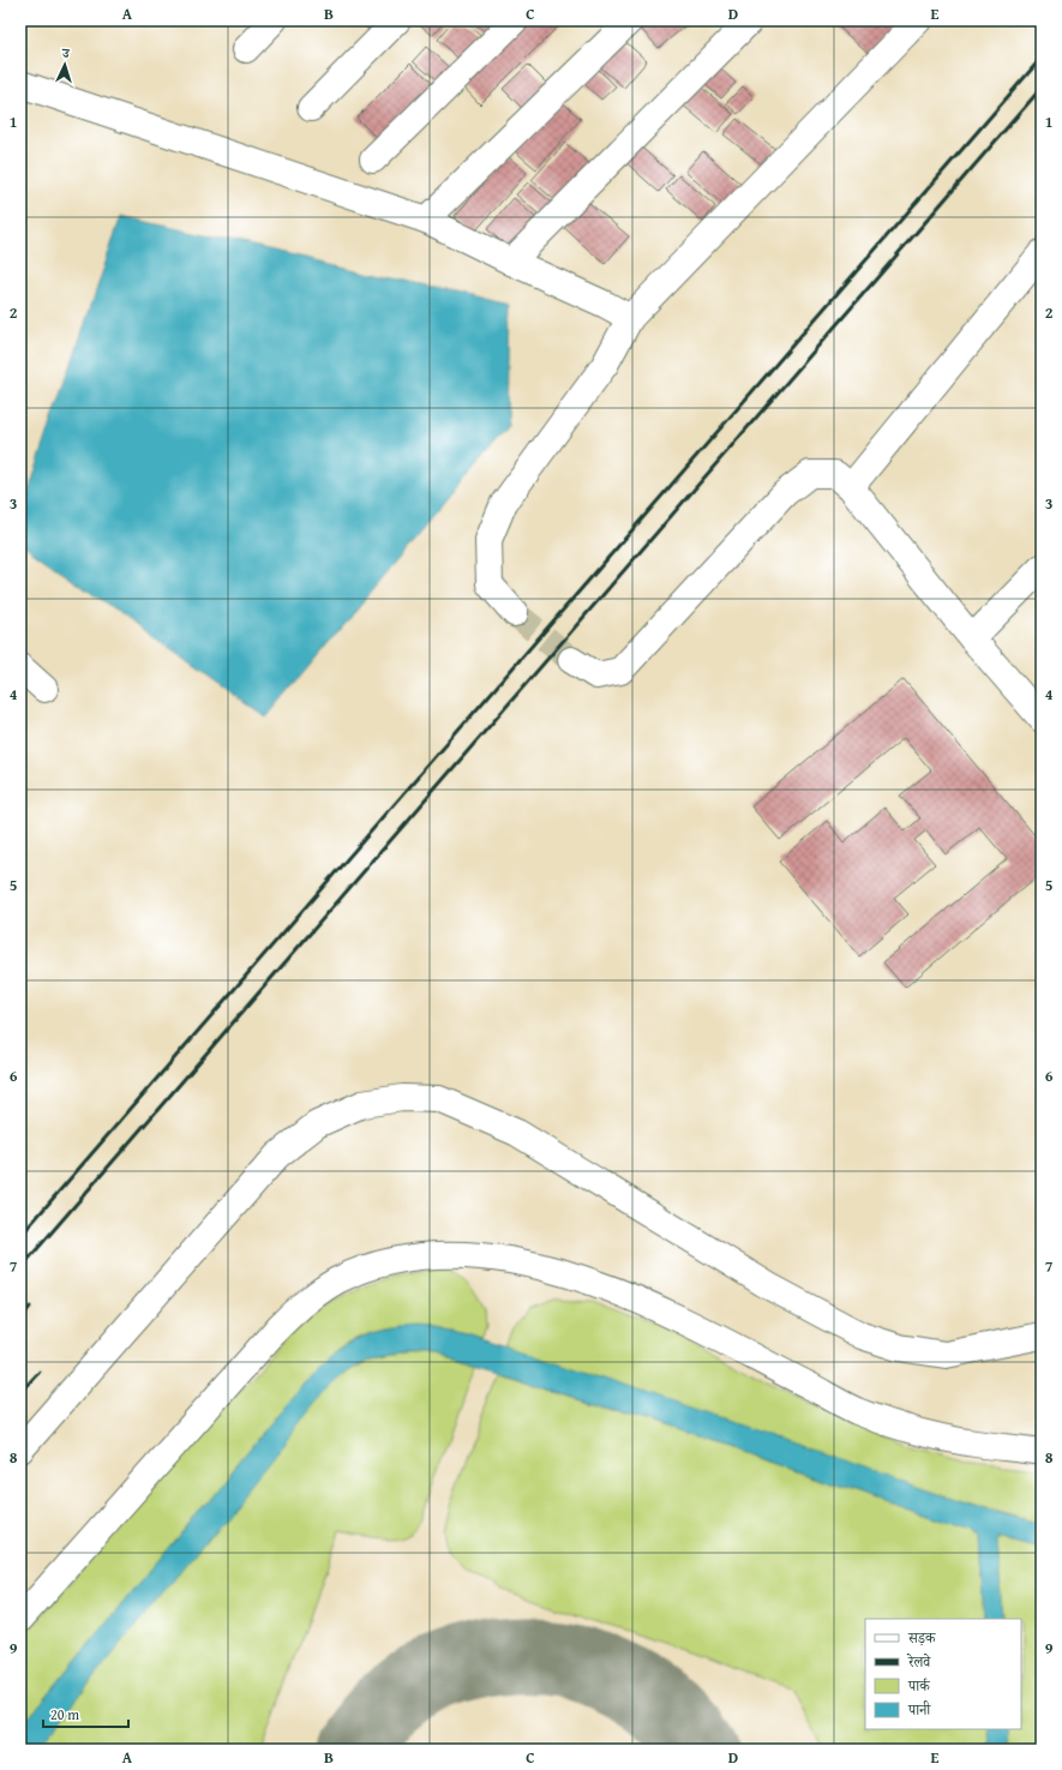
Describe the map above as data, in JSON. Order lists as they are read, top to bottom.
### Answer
{
  "legend": [
    "सड़क",
    "रेलवे",
    "पार्क",
    "पानी"
  ],
  "scale_bar": "20 m",
  "north": "top",
  "grid": {
    "columns": [
      "A",
      "B",
      "C",
      "D",
      "E"
    ],
    "rows": [
      "1",
      "2",
      "3",
      "4",
      "5",
      "6",
      "7",
      "8",
      "9"
    ]
  }
}
